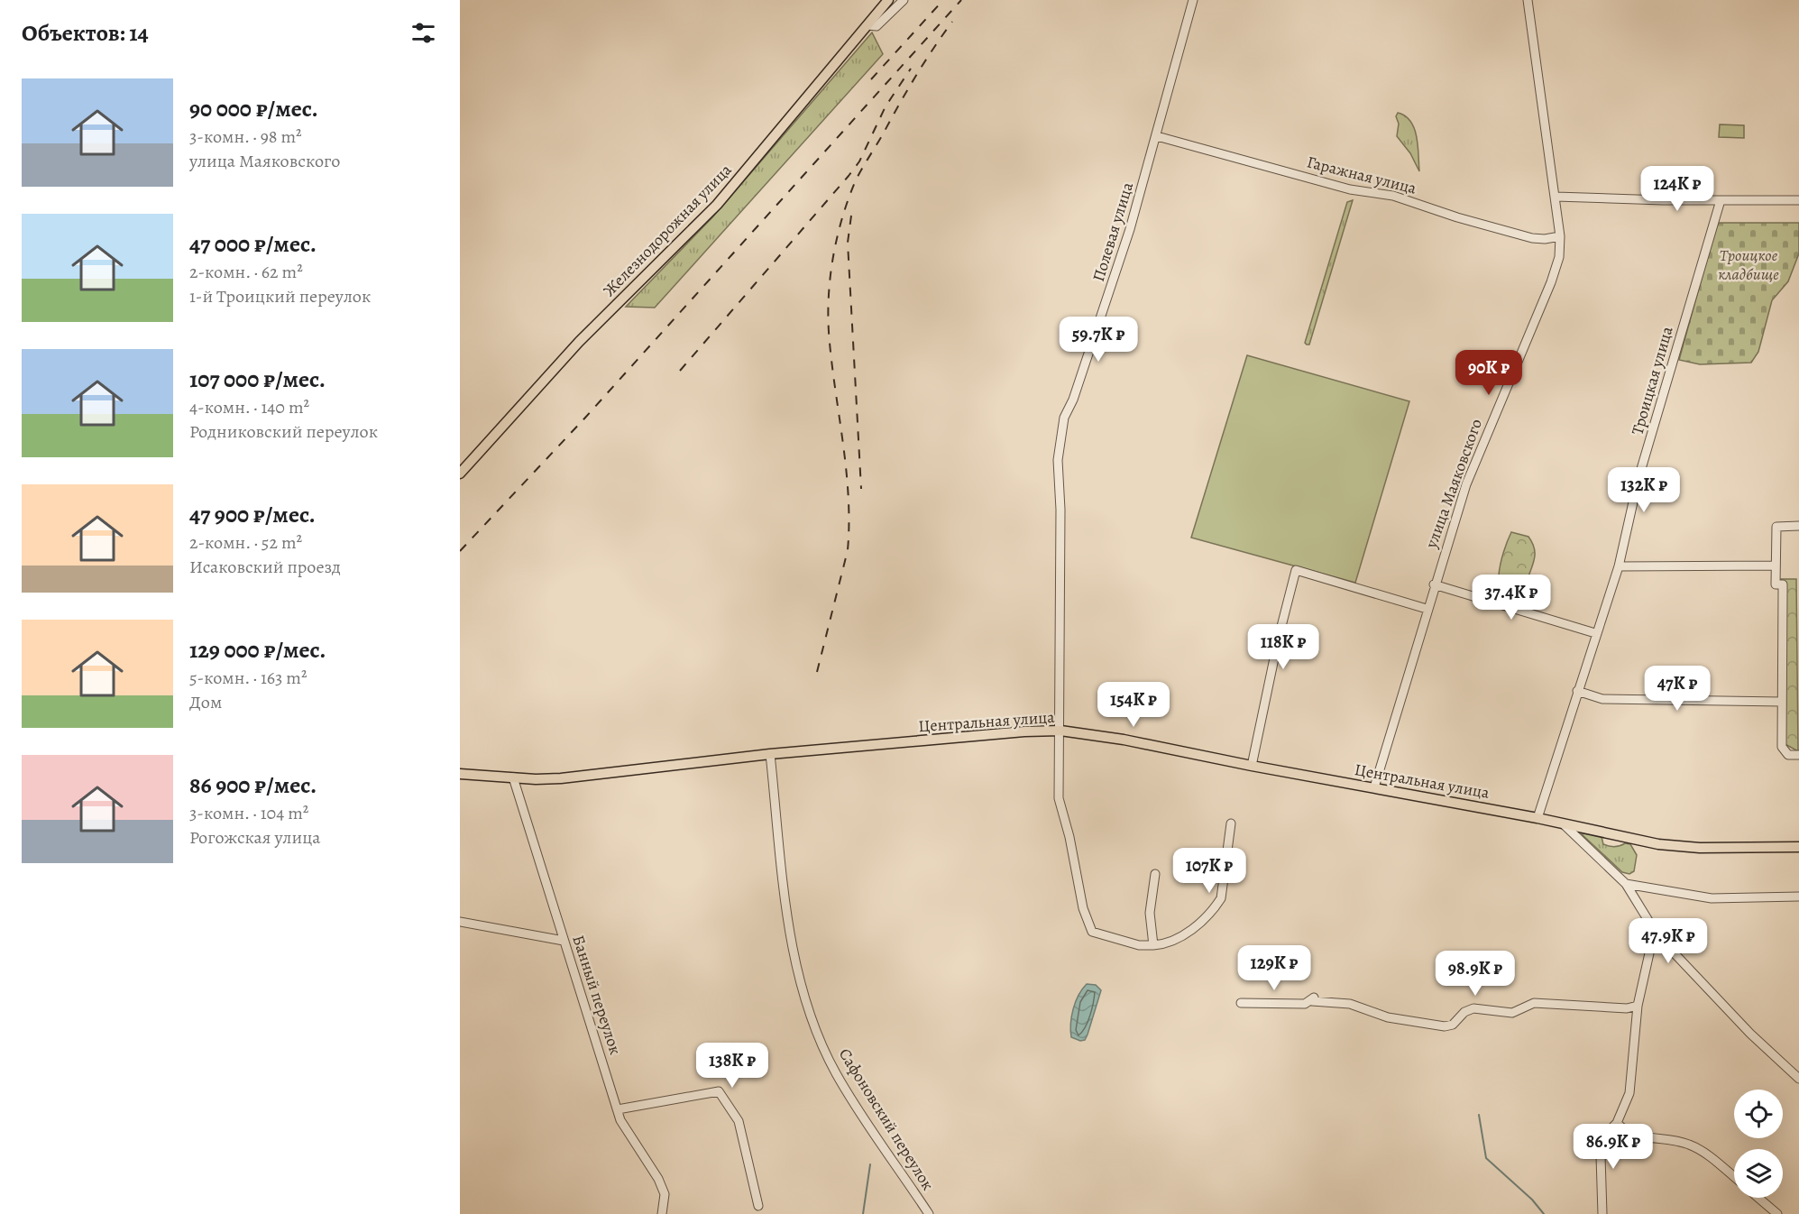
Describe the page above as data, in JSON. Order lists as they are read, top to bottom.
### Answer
{
  "streets": {
    "main road": ["Железнодорожная улица", "Центральная улица"],
    "street": [
      "Гаражная улица",
      "Полевая улица",
      "Троицкая улица",
      "улица Маяковского",
      "Банный переулок",
      "Сафоновский переулок"
    ]
  },
  "crossings": [
    ["Гаражная улица", "Полевая улица"],
    ["Гаражная улица", "улица Маяковского"],
    ["Полевая улица", "Центральная улица"],
    ["Троицкая улица", "Центральная улица"],
    ["улица Маяковского", "Центральная улица"],
    ["Центральная улица", "Банный переулок"],
    ["Центральная улица", "Сафоновский переулок"]
  ],
  "parks": ["Троицкое кладбище"],
  "page": {
    "heading": "Объектов: 14",
    "list": [
      {
        "name": "90 000 ₽/мес.",
        "note": "3-комн. · 98 m² · улица Маяковского"
      },
      {
        "name": "47 000 ₽/мес.",
        "note": "2-комн. · 62 m² · 1-й Троицкий переулок"
      },
      {
        "name": "107 000 ₽/мес.",
        "note": "4-комн. · 140 m² · Родниковский переулок"
      },
      {
        "name": "47 900 ₽/мес.",
        "note": "2-комн. · 52 m² · Исаковский проезд"
      },
      {
        "name": "129 000 ₽/мес.",
        "note": "5-комн. · 163 m² · Дом"
      },
      {
        "name": "86 900 ₽/мес.",
        "note": "3-комн. · 104 m² · Рогожская улица"
      }
    ],
    "price": [
      "124K ₽",
      "59.7K ₽",
      "90K ₽",
      "132K ₽",
      "37.4K ₽",
      "118K ₽",
      "47K ₽",
      "154K ₽",
      "107K ₽",
      "47.9K ₽",
      "129K ₽",
      "98.9K ₽",
      "138K ₽",
      "86.9K ₽"
    ]
  }
}
